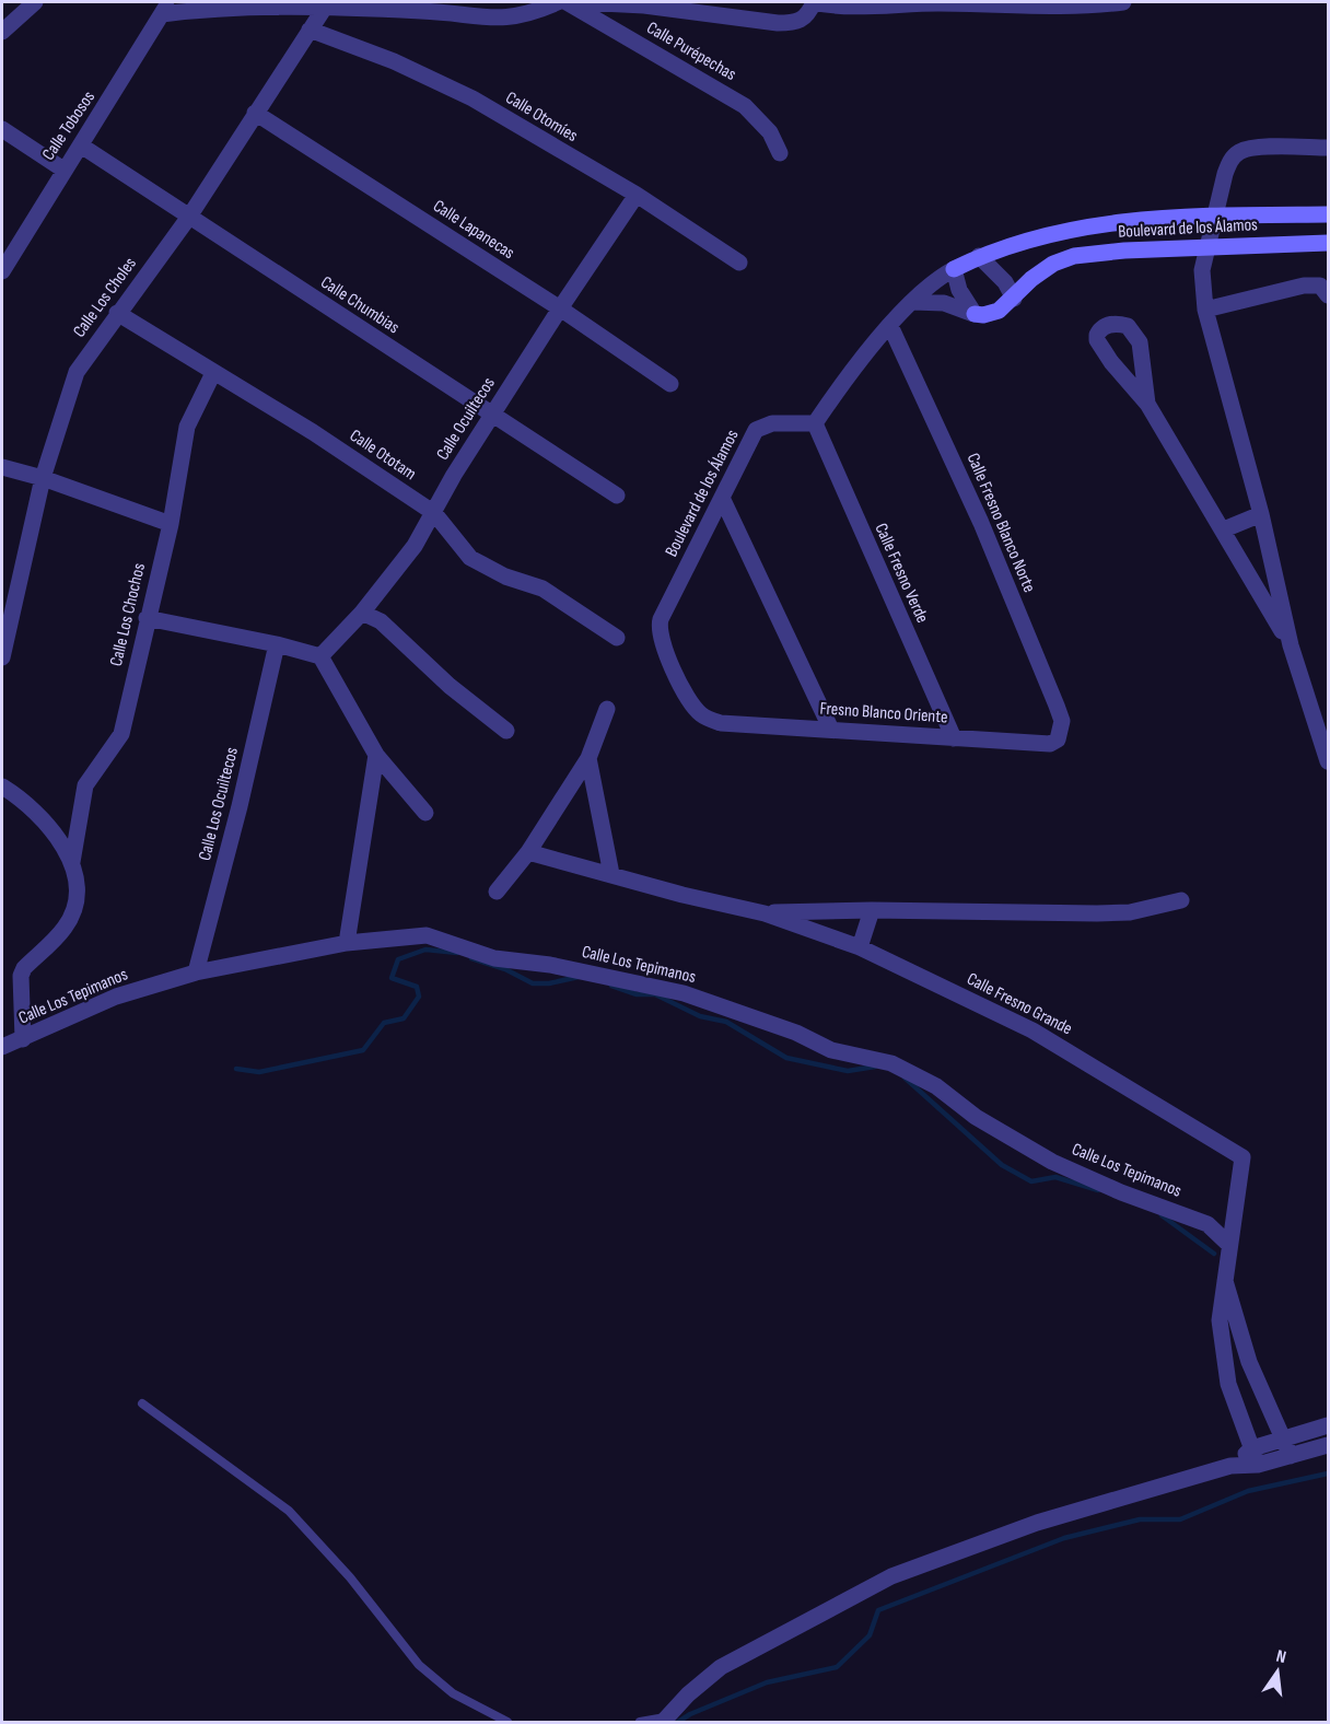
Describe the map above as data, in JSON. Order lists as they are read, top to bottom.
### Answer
{
  "streets": {
    "street": [
      "Calle Purépechas",
      "Calle Otomíes",
      "Calle Tobosos",
      "Boulevard de los Álamos",
      "Calle Lapanecas",
      "Calle Los Choles",
      "Calle Chumbias",
      "Calle Ocuiltecos",
      "Calle Ototam",
      "Calle Fresno Blanco Norte",
      "Calle Fresno Verde",
      "Calle Los Chochos",
      "Fresno Blanco Oriente",
      "Calle Los Ocuiltecos",
      "Calle Los Tepimanos",
      "Calle Fresno Grande"
    ]
  },
  "crossings": [
    ["Calle Otomíes", "Calle Los Choles"],
    ["Calle Otomíes", "Calle Ocuiltecos"],
    ["Calle Tobosos", "Calle Chumbias"],
    ["Boulevard de los Álamos", "Calle Fresno Blanco Norte"],
    ["Boulevard de los Álamos", "Calle Fresno Verde"],
    ["Boulevard de los Álamos", "Fresno Blanco Oriente"],
    ["Calle Lapanecas", "Calle Los Choles"],
    ["Calle Lapanecas", "Calle Ocuiltecos"],
    ["Calle Los Choles", "Calle Chumbias"],
    ["Calle Los Choles", "Calle Ototam"],
    ["Calle Chumbias", "Calle Ocuiltecos"],
    ["Calle Ocuiltecos", "Calle Ototam"],
    ["Calle Ototam", "Calle Los Chochos"],
    ["Calle Fresno Blanco Norte", "Fresno Blanco Oriente"],
    ["Calle Fresno Verde", "Fresno Blanco Oriente"],
    ["Calle Los Ocuiltecos", "Calle Los Tepimanos"],
    ["Calle Los Tepimanos", "Calle Fresno Grande"]
  ],
  "north": "top"
}
